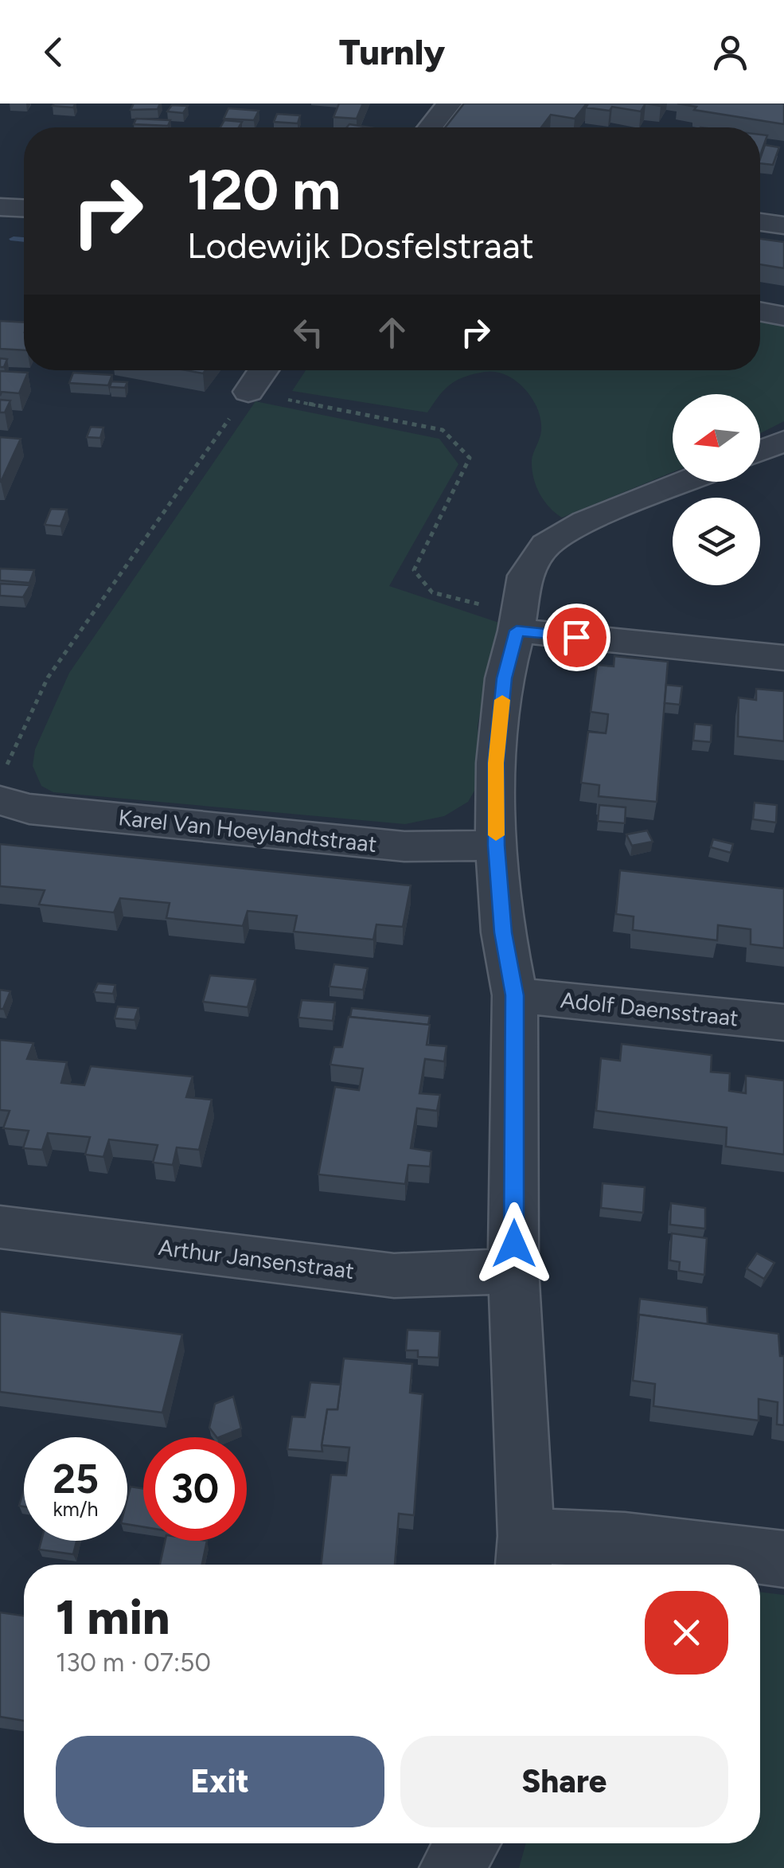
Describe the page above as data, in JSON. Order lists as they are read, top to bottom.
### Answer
{
  "streets": {
    "street": ["Karel Van Hoeylandtstraat", "Adolf Daensstraat", "Arthur Jansenstraat"]
  },
  "north": "left",
  "page": {
    "header": "Turnly",
    "turn": ["120 m", "Lodewijk Dosfelstraat"],
    "speed": "25 km/h",
    "limit": "30",
    "heading": ["1 min", "130 m · 07:50"],
    "buttons": ["Exit", "Share"]
  }
}
